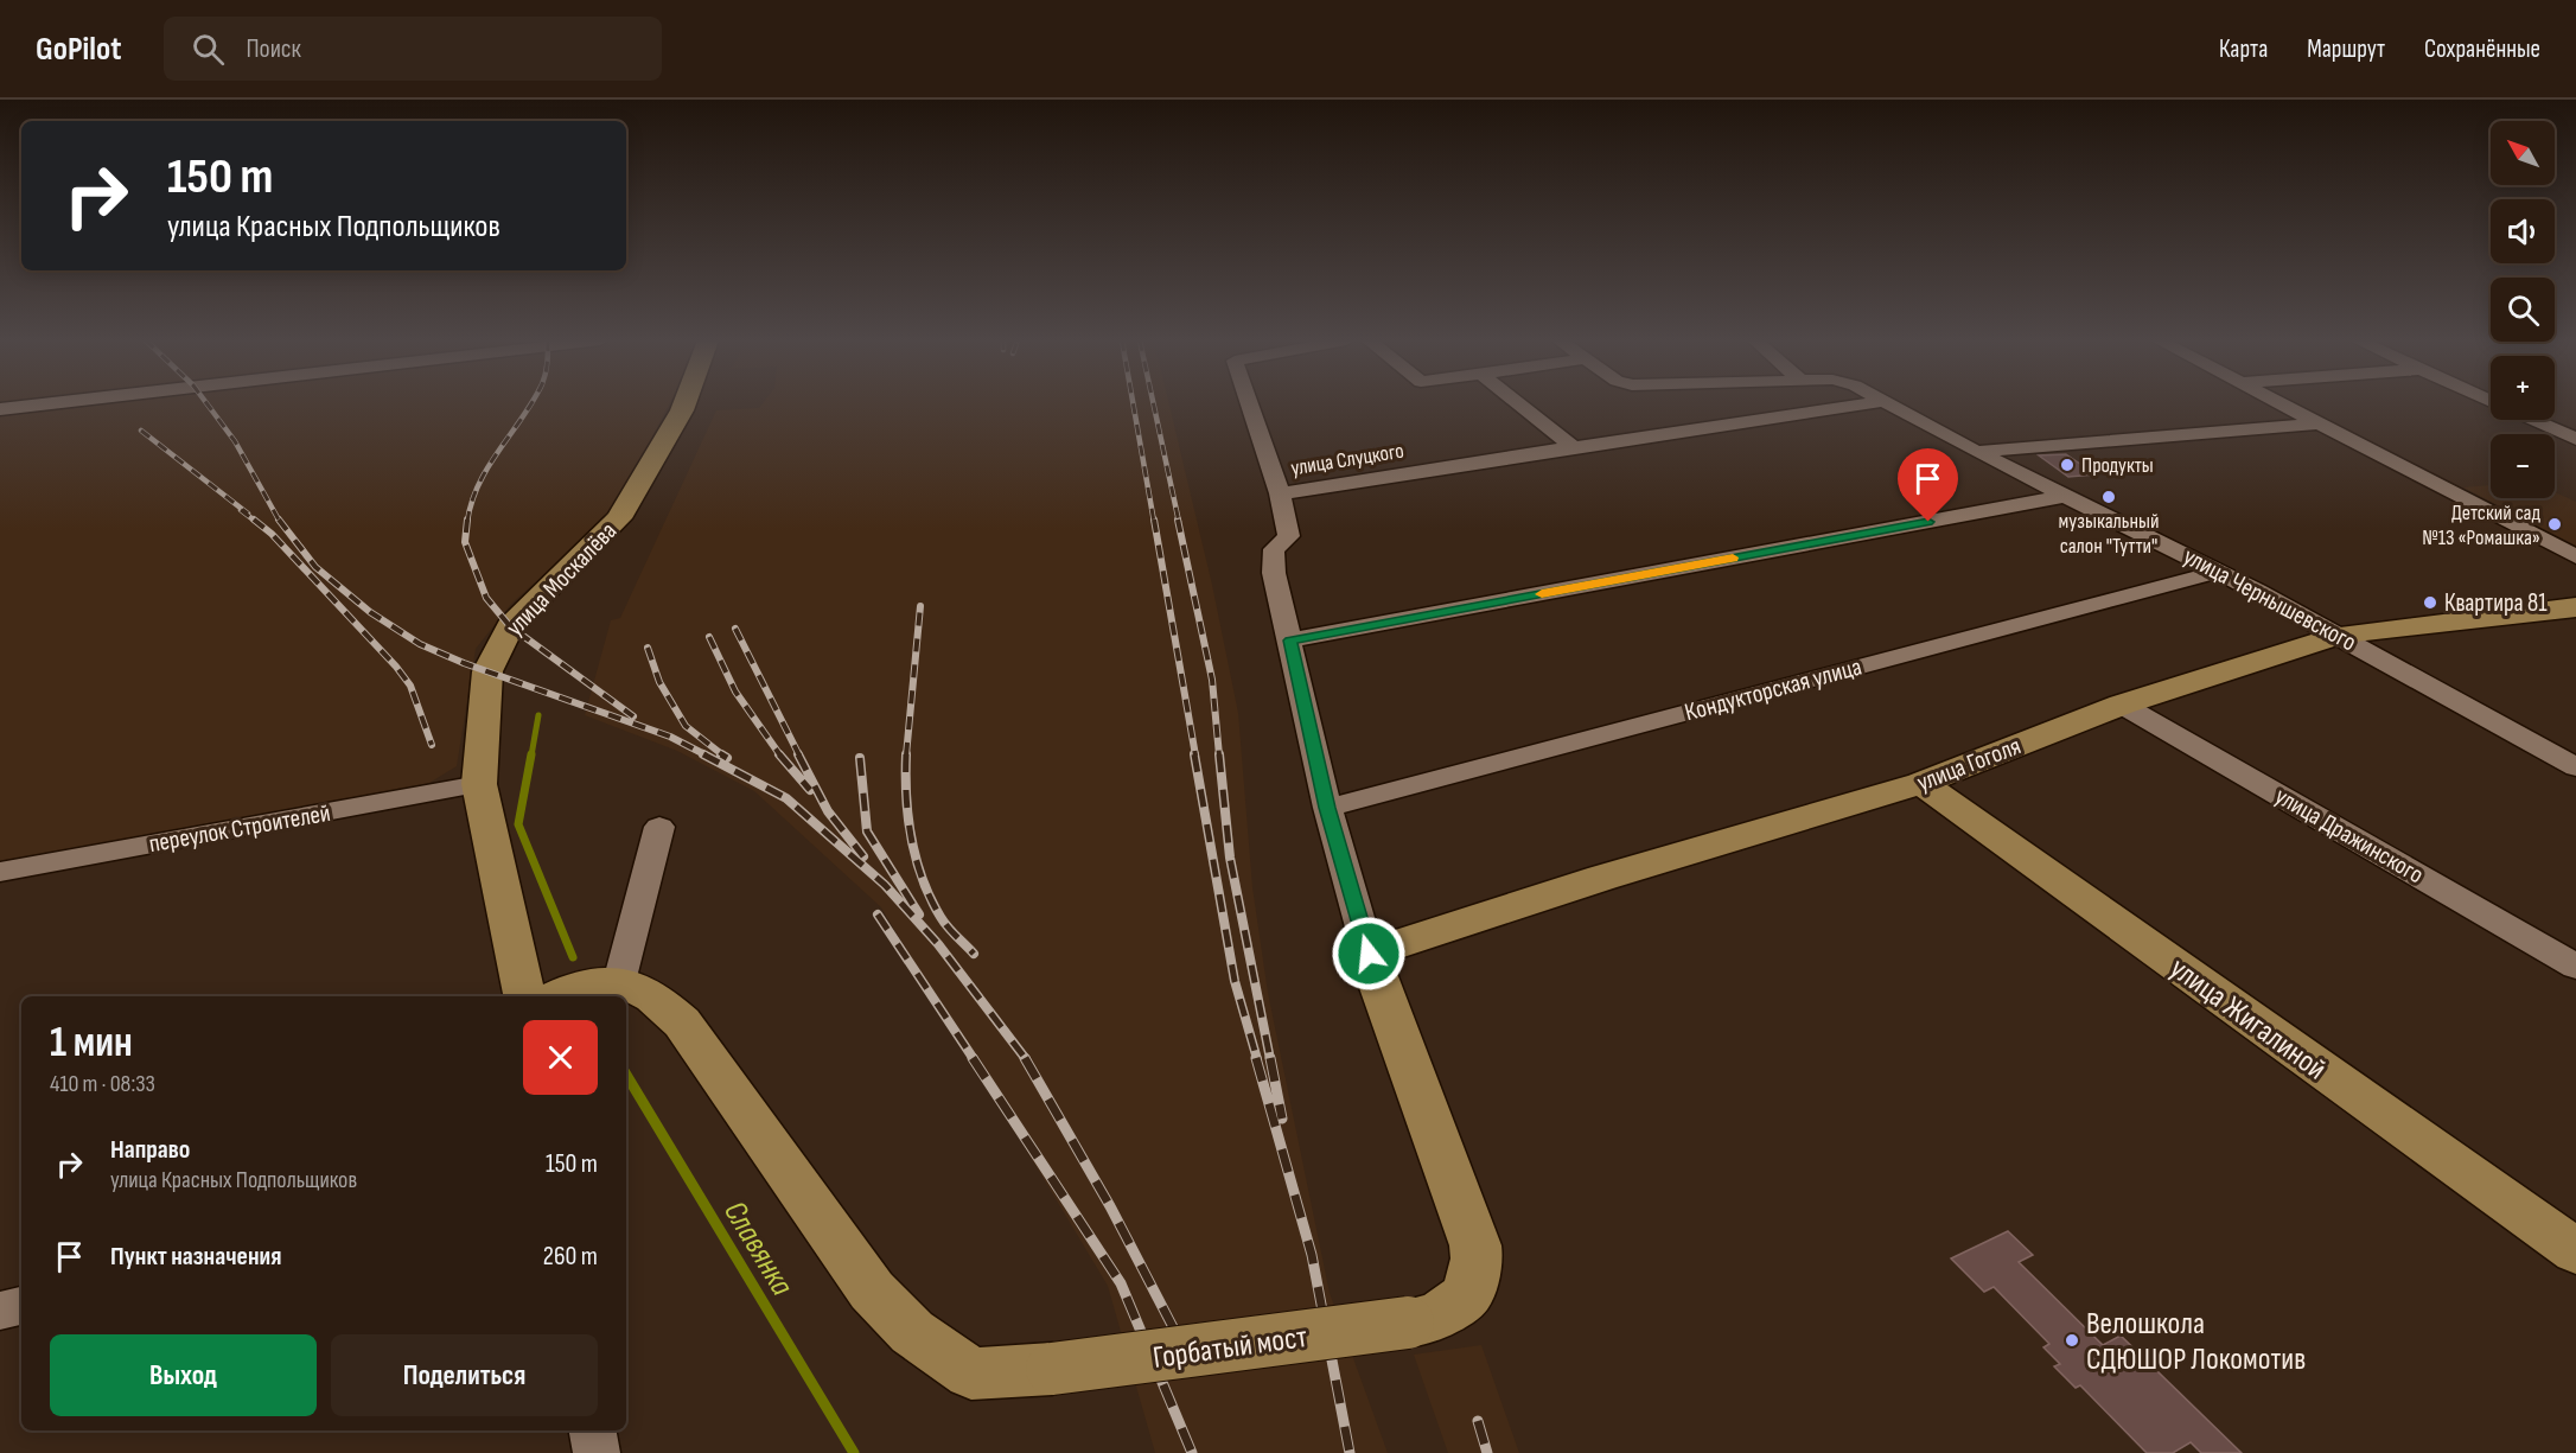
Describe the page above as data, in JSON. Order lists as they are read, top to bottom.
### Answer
{
  "streets": {
    "main road": [
      "улица Москалёва",
      "улица Гоголя",
      "улица Жигалиной",
      "Горбатый мост"
    ],
    "street": [
      "улица Слуцкого",
      "улица Чернышевского",
      "Кондукторская улица",
      "переулок Строителей",
      "улица Дражинского"
    ]
  },
  "crossings": [
    ["улица Москалёва", "переулок Строителей"],
    ["улица Чернышевского", "Кондукторская улица"],
    ["улица Чернышевского", "улица Гоголя"],
    ["улица Гоголя", "улица Дражинского"],
    ["улица Гоголя", "улица Жигалиной"],
    ["улица Гоголя", "Горбатый мост"]
  ],
  "water": ["Славянка"],
  "places": [
    "Продукты",
    "музыкальный салон \"Тутти\"",
    "Детский сад №13 «Ромашка»",
    "Квартира 81",
    "Велошкола СДЮШОР Локомотив"
  ],
  "north": "top left",
  "page": {
    "header": "GoPilot",
    "search": "Поиск",
    "nav": ["Карта", "Маршрут", "Сохранённые"],
    "map_buttons": ["+", "−"],
    "turn": ["150 m", "улица Красных Подпольщиков"],
    "heading": ["1 мин", "410 m · 08:33"],
    "list": [
      {
        "name": "Направо",
        "note": "улица Красных Подпольщиков",
        "value": "150 m"
      },
      {
        "name": "Пункт назначения",
        "value": "260 m"
      }
    ],
    "buttons": ["Выход", "Поделиться"]
  }
}
